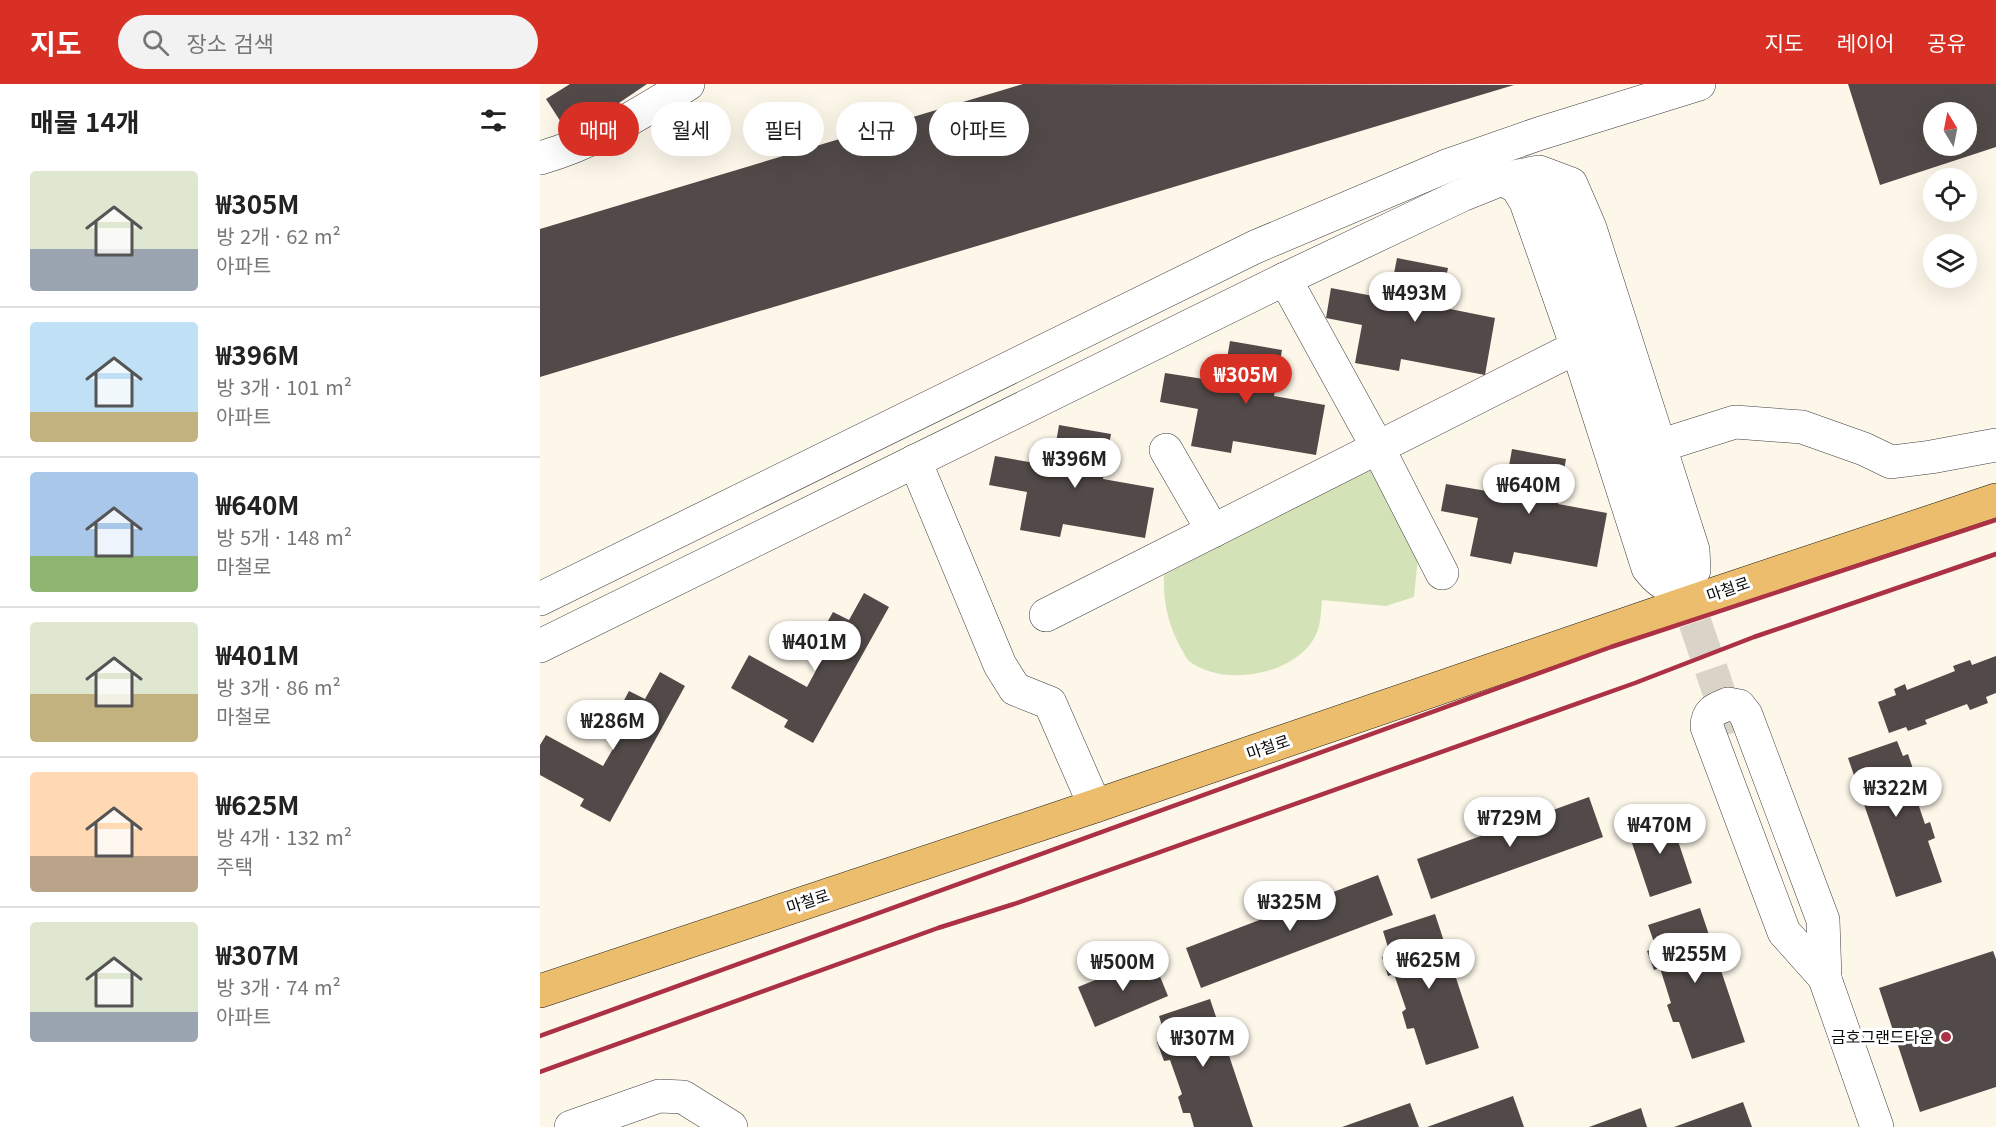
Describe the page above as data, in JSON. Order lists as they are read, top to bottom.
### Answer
{
  "streets": {
    "main road": ["마철로"]
  },
  "places": ["금호그랜드타운"],
  "north": "top",
  "page": {
    "header": "지도",
    "search": "장소 검색",
    "nav": ["지도", "레이어", "공유"],
    "heading": "매물 14개",
    "chip": [
      "매매",
      "월세",
      "필터",
      "신규",
      "아파트"
    ],
    "list": [
      {
        "name": "₩305M",
        "note": "방 2개 · 62 m² · 아파트"
      },
      {
        "name": "₩396M",
        "note": "방 3개 · 101 m² · 아파트"
      },
      {
        "name": "₩640M",
        "note": "방 5개 · 148 m² · 마철로"
      },
      {
        "name": "₩401M",
        "note": "방 3개 · 86 m² · 마철로"
      },
      {
        "name": "₩625M",
        "note": "방 4개 · 132 m² · 주택"
      },
      {
        "name": "₩307M",
        "note": "방 3개 · 74 m² · 아파트"
      }
    ],
    "price": [
      "₩493M",
      "₩305M",
      "₩396M",
      "₩640M",
      "₩401M",
      "₩286M",
      "₩322M",
      "₩729M",
      "₩470M",
      "₩325M",
      "₩255M",
      "₩625M",
      "₩500M",
      "₩307M"
    ]
  }
}
